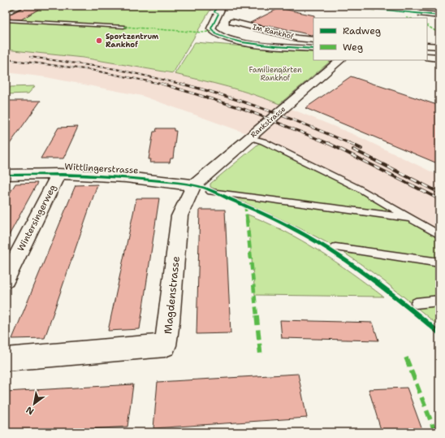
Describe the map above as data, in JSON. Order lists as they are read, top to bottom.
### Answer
{
  "streets": {
    "street": [
      "Im Rankhof",
      "Rankstrasse",
      "Wittlingerstrasse",
      "Wintersingerweg",
      "Magdenstrasse"
    ]
  },
  "crossings": [
    ["Rankstrasse", "Wittlingerstrasse"],
    ["Rankstrasse", "Magdenstrasse"],
    ["Wittlingerstrasse", "Wintersingerweg"],
    ["Wittlingerstrasse", "Magdenstrasse"]
  ],
  "parks": ["Familiengärten Rankhof"],
  "places": ["Sportzentrum Rankhof"],
  "legend": ["Radweg", "Weg"],
  "north": "bottom left"
}
